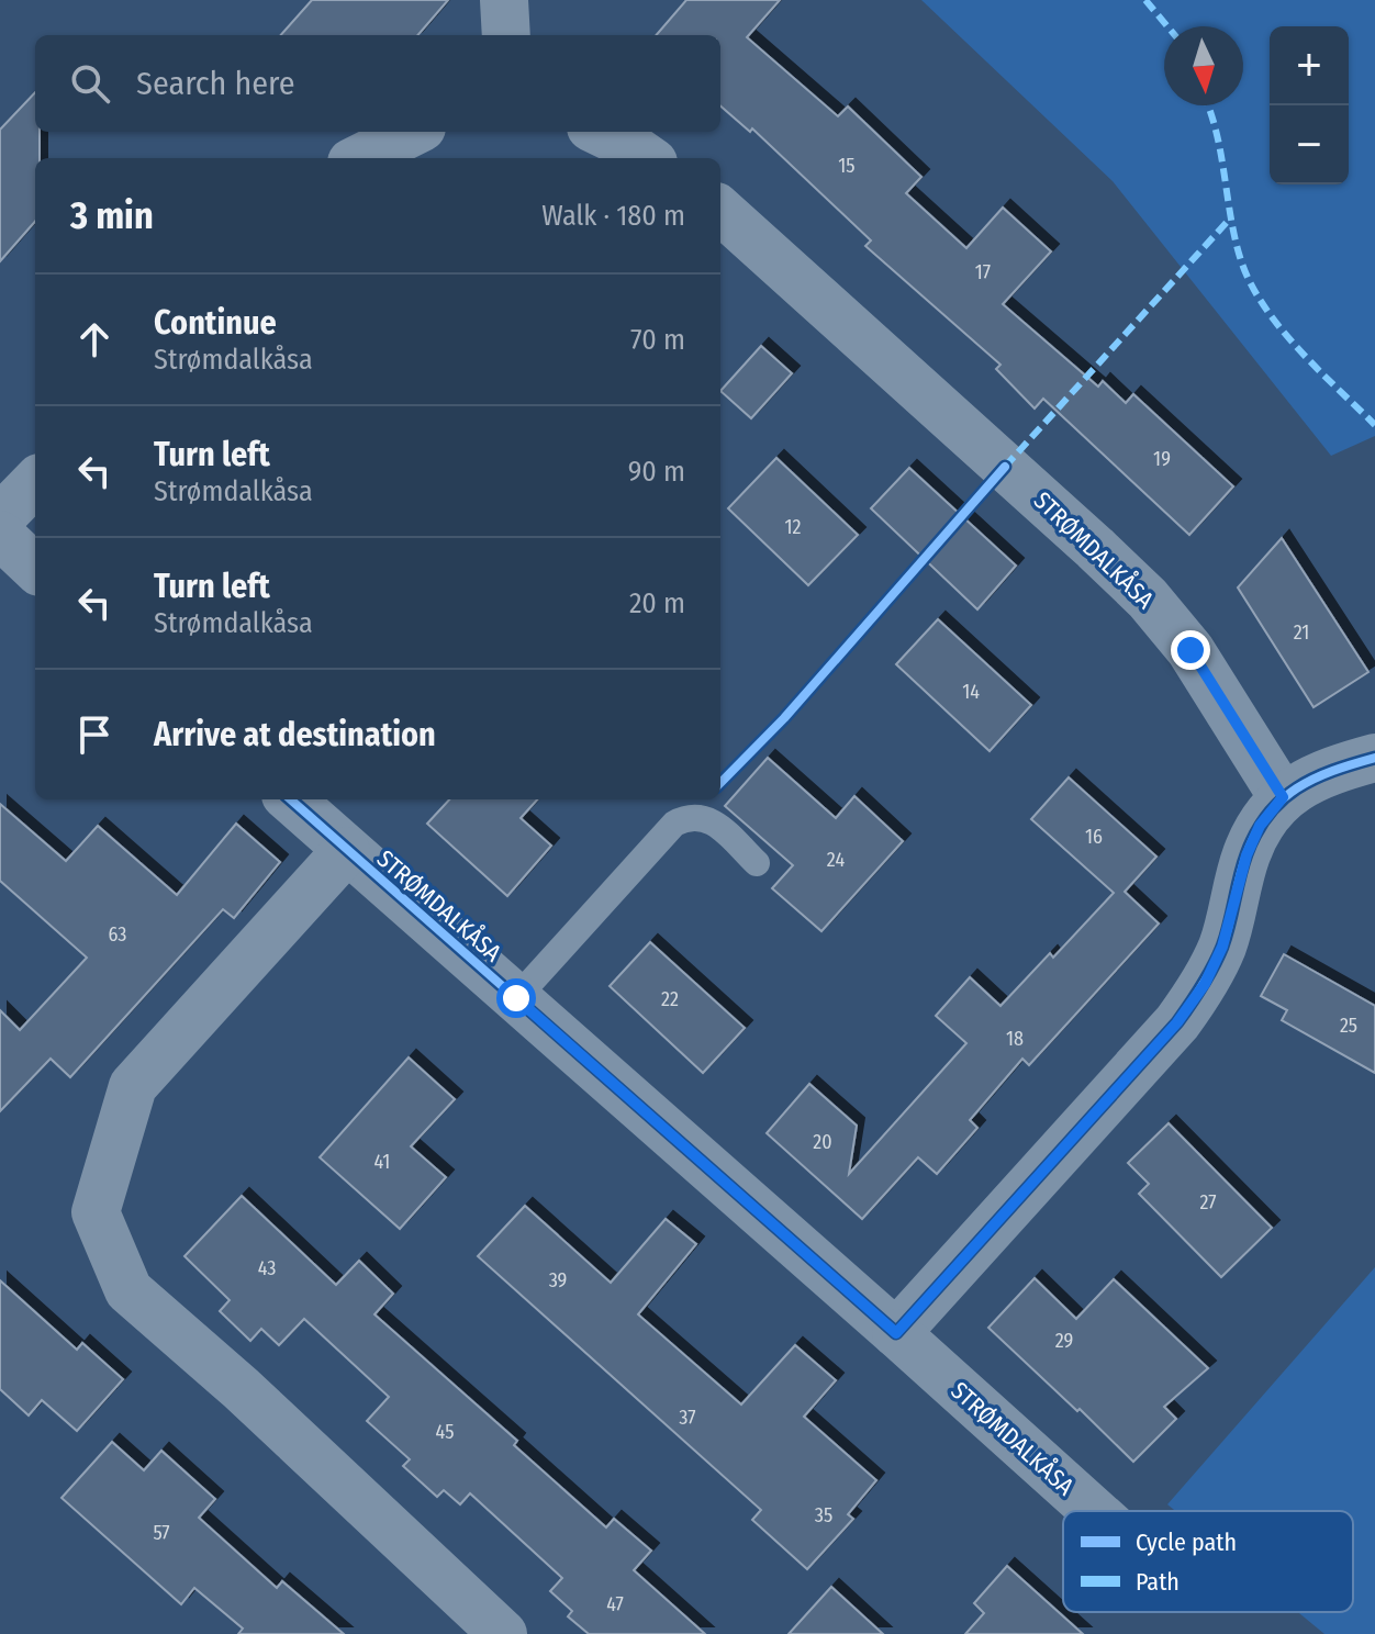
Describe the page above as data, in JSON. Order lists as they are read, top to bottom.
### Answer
{
  "streets": {
    "street": ["STRØMDALKÅSA"]
  },
  "house_numbers": [
    "15",
    "17",
    "19",
    "12",
    "21",
    "14",
    "16",
    "24",
    "63",
    "22",
    "25",
    "18",
    "20",
    "41",
    "27",
    "43",
    "39",
    "29",
    "37",
    "45",
    "35",
    "57",
    "47"
  ],
  "legend": ["Cycle path", "Path"],
  "north": "bottom",
  "page": {
    "map_buttons": ["+", "−"],
    "search": "Search here",
    "heading": ["3 min", "Walk · 180 m"],
    "list": [
      ["Continue", "Strømdalkåsa", "70 m"],
      ["Turn left", "Strømdalkåsa", "90 m"],
      ["Turn left", "Strømdalkåsa", "20 m"],
      "Arrive at destination"
    ]
  }
}
